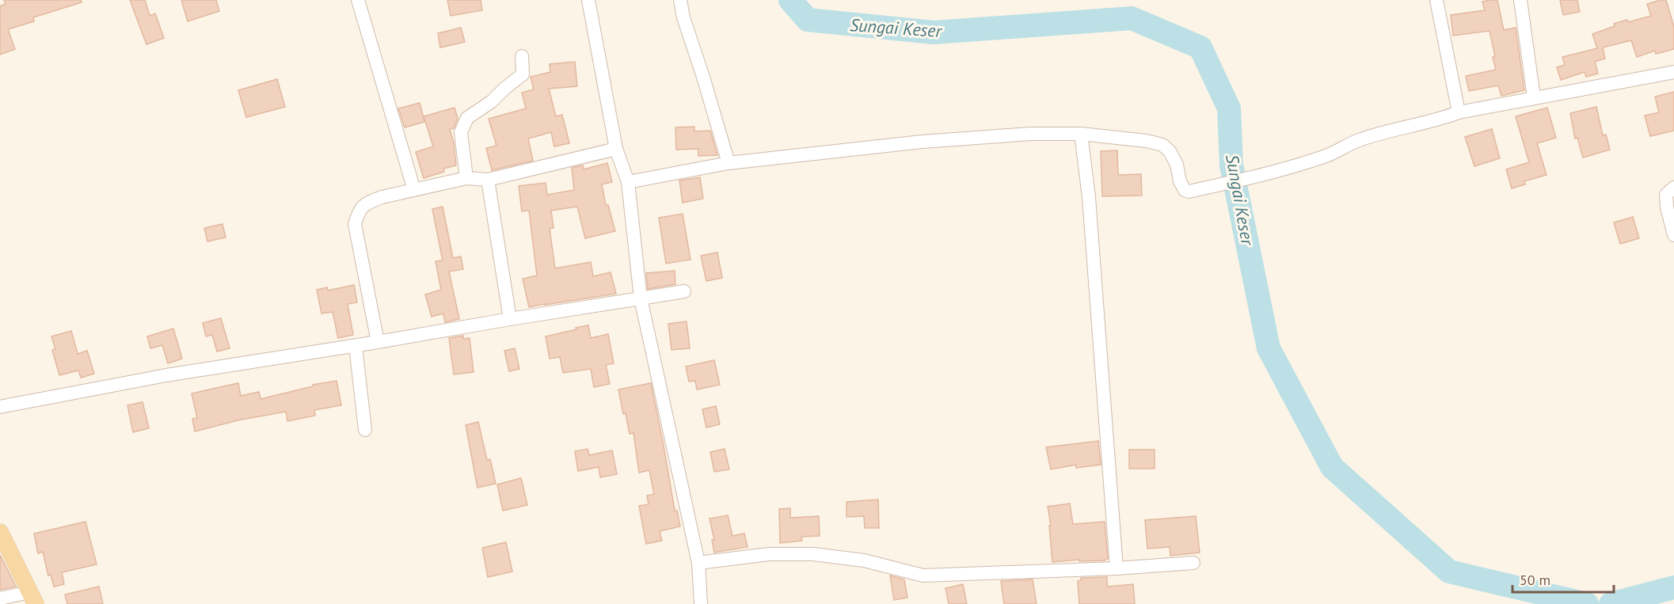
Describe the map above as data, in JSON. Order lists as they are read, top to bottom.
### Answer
{
  "water": ["Sungai Keser"],
  "scale_bar": "50 m"
}
